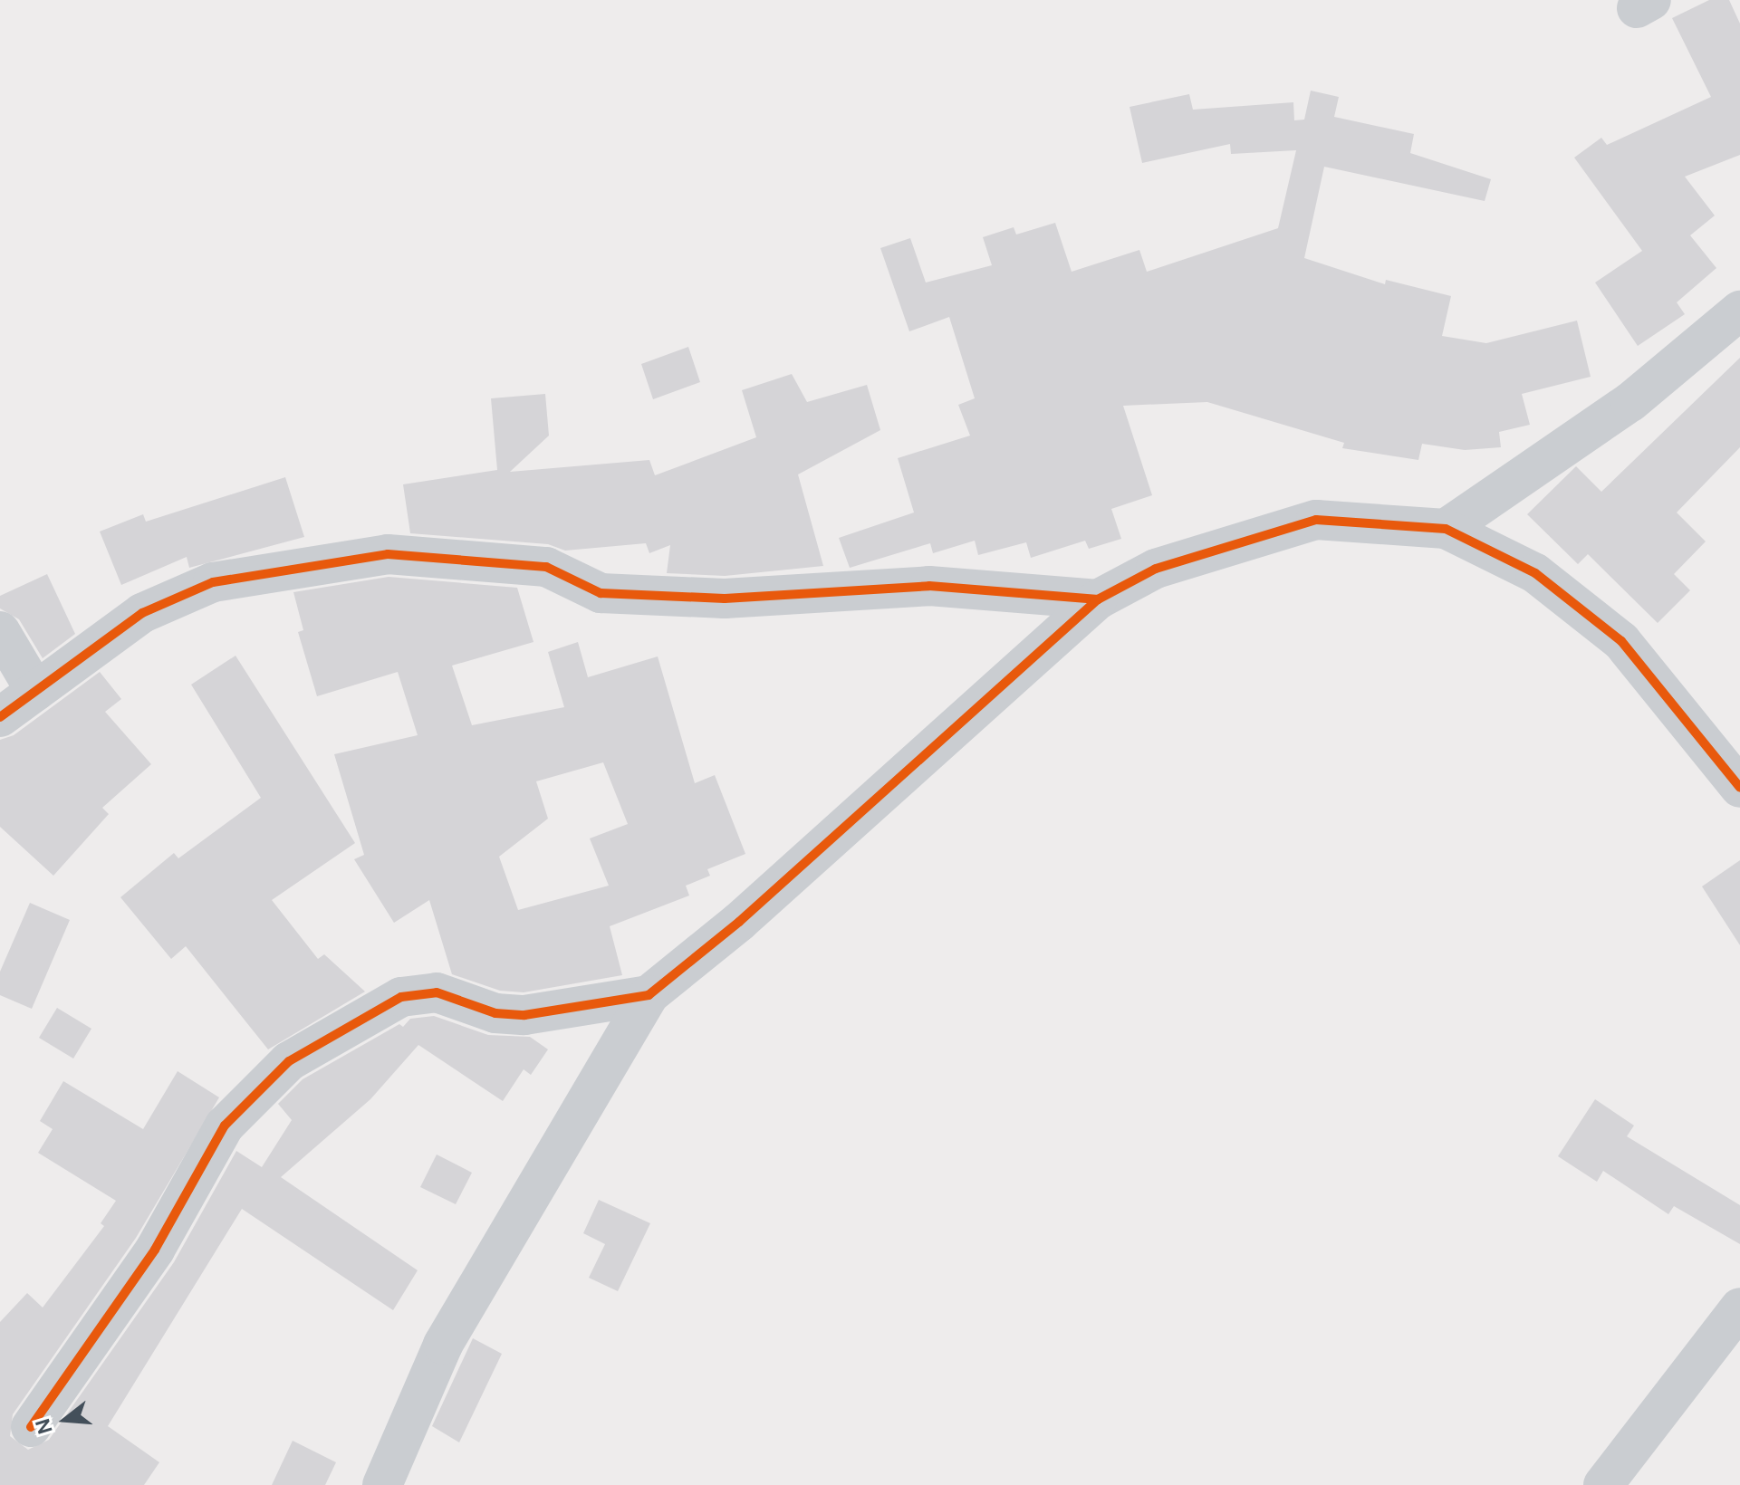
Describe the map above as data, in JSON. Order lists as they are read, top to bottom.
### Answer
{
  "north": "left"
}
